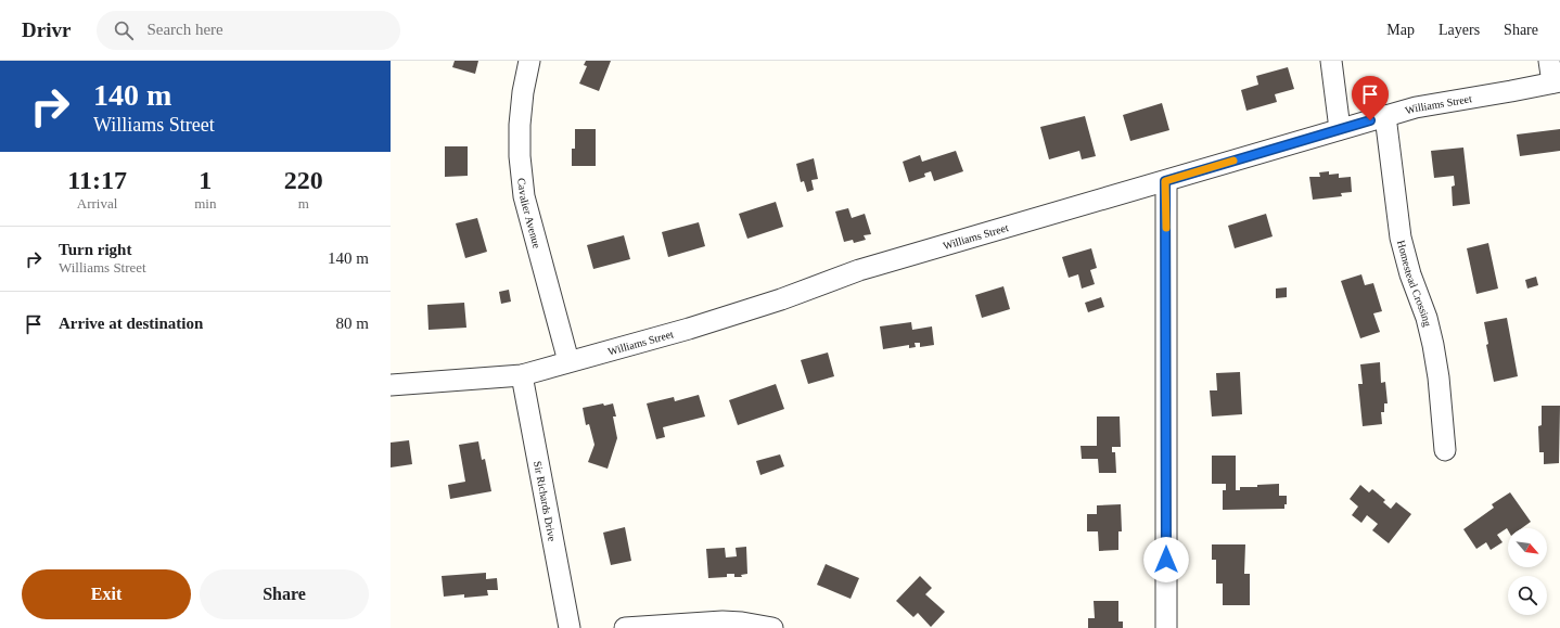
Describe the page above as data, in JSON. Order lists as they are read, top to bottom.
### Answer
{
  "streets": {
    "street": [
      "Williams Street",
      "Cavalier Avenue",
      "Homestead Crossing",
      "Sir Richards Drive"
    ]
  },
  "crossings": [
    ["Williams Street", "Cavalier Avenue"],
    ["Williams Street", "Homestead Crossing"],
    ["Williams Street", "Sir Richards Drive"]
  ],
  "north": "bottom right",
  "page": {
    "header": "Drivr",
    "search": "Search here",
    "nav": ["Map", "Layers", "Share"],
    "turn": ["140 m", "Williams Street"],
    "eta": [
      "11:17",
      "Arrival",
      "1",
      "min",
      "220",
      "m"
    ],
    "list": [
      {
        "name": "Turn right",
        "note": "Williams Street",
        "value": "140 m"
      },
      {
        "name": "Arrive at destination",
        "value": "80 m"
      }
    ],
    "buttons": ["Exit", "Share"]
  }
}
